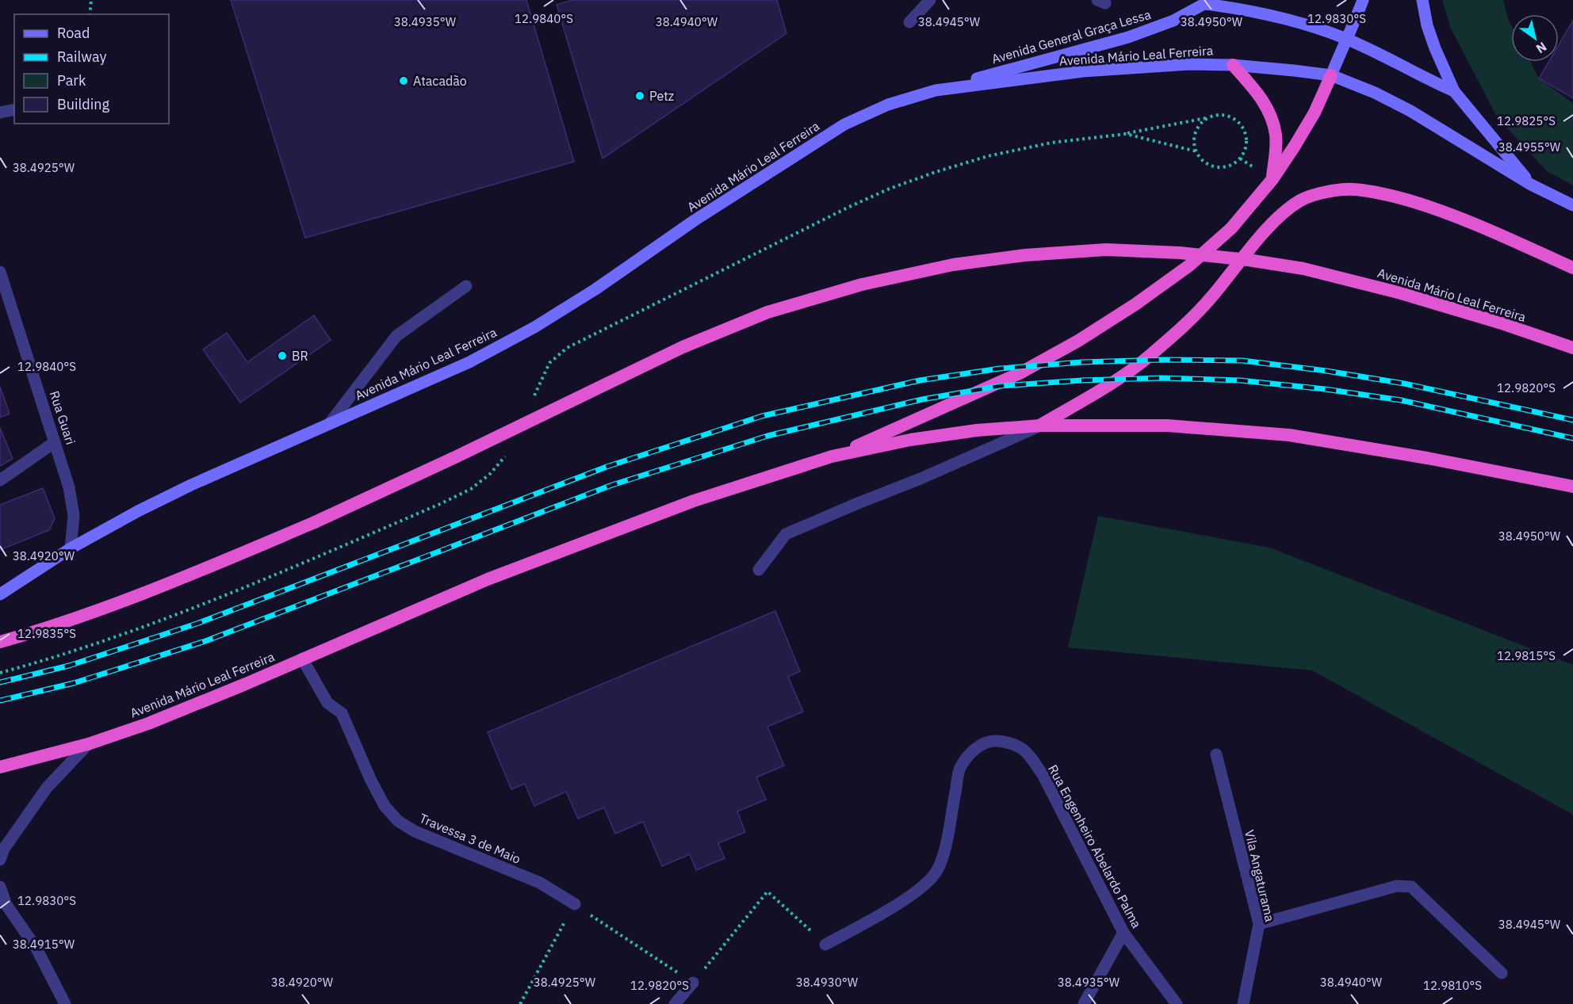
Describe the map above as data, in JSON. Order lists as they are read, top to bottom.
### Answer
{
  "streets": {
    "highway": ["Avenida Mário Leal Ferreira"],
    "main road": ["Avenida General Graça Lessa"],
    "street": [
      "Rua Guari",
      "Travessa 3 de Maio",
      "Rua Engenheiro Abelardo Palma",
      "Vila Angaturama"
    ]
  },
  "crossings": [
    ["Avenida General Graça Lessa", "Avenida Mário Leal Ferreira"],
    ["Avenida Mário Leal Ferreira", "Rua Guari"],
    ["Avenida Mário Leal Ferreira", "Travessa 3 de Maio"]
  ],
  "places": ["Atacadão", "Petz", "BR"],
  "legend": [
    "Road",
    "Railway",
    "Park",
    "Building"
  ],
  "north": "bottom right",
  "coordinates": [
    "12.9840°S",
    "12.9830°S",
    "38.4935°W",
    "38.4940°W",
    "38.4945°W",
    "38.4950°W",
    "12.9825°S",
    "38.4955°W",
    "38.4925°W",
    "12.9820°S",
    "38.4920°W",
    "12.9835°S",
    "12.9815°S",
    "38.4915°W",
    "38.4930°W",
    "12.9810°S"
  ]
}
